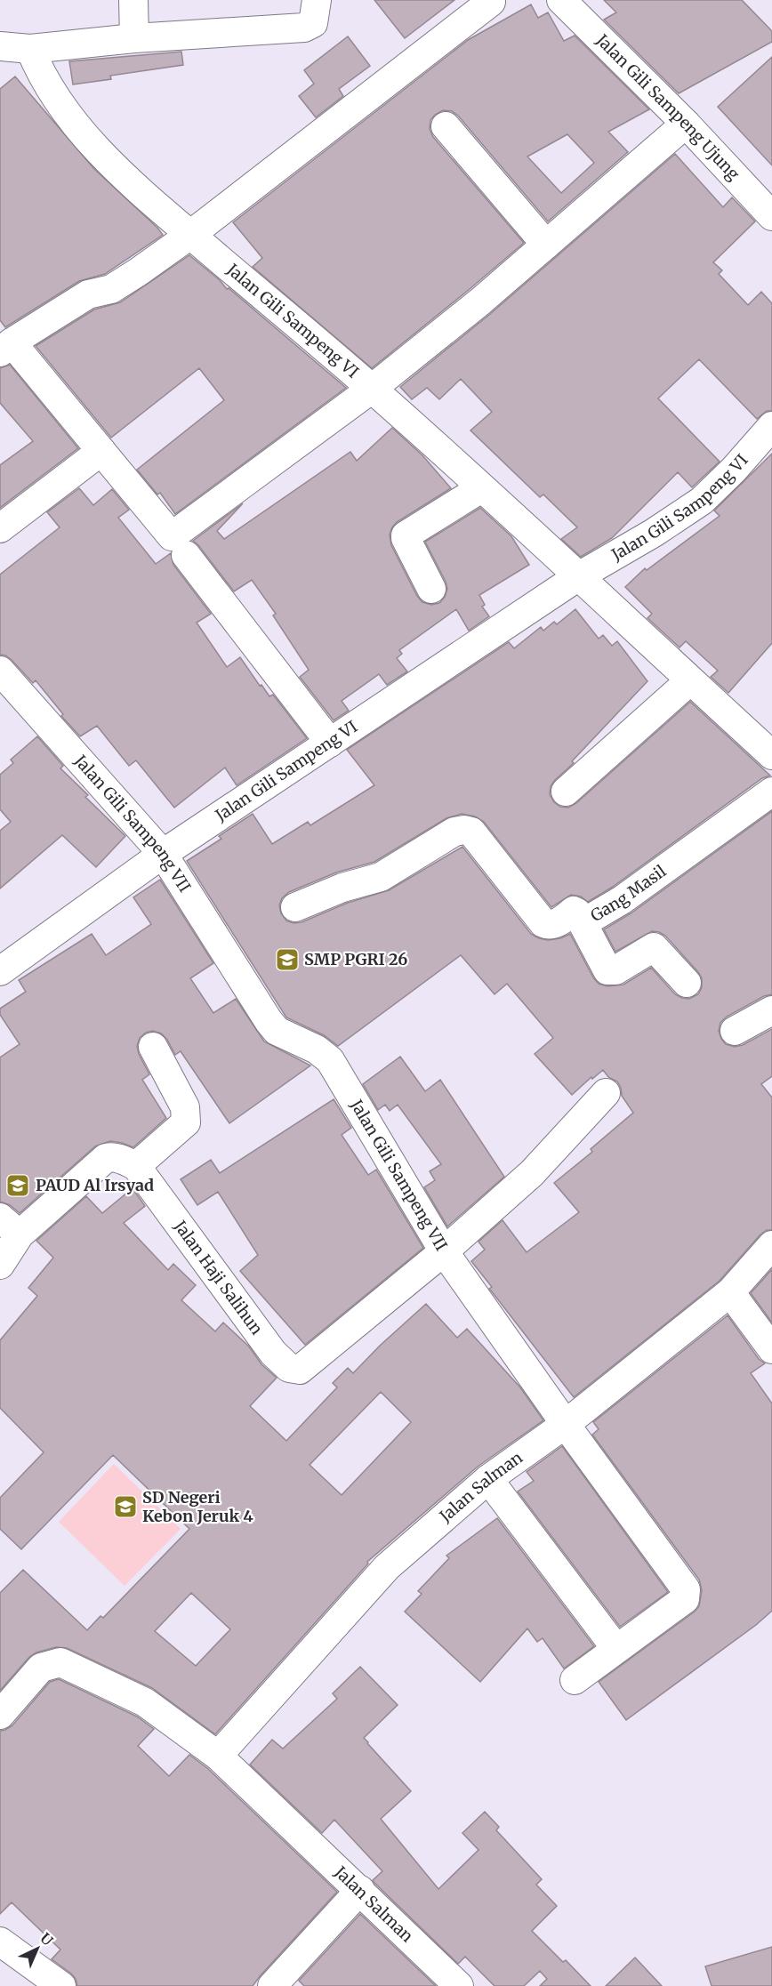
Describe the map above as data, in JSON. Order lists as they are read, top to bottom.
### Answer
{
  "streets": {
    "street": [
      "Jalan Gili Sampeng Ujung",
      "Jalan Gili Sampeng VI",
      "Jalan Gili Sampeng VII",
      "Gang Masil",
      "Jalan Haji Salihun",
      "Jalan Salman"
    ]
  },
  "crossings": [
    ["Jalan Gili Sampeng VI", "Jalan Gili Sampeng VII"],
    ["Jalan Gili Sampeng VII", "Jalan Haji Salihun"],
    ["Jalan Gili Sampeng VII", "Jalan Salman"]
  ],
  "places": {
    "school or university": ["SMP PGRI 26", "PAUD Al Irsyad", "SD Negeri Kebon Jeruk 4"]
  },
  "north": "top right"
}
